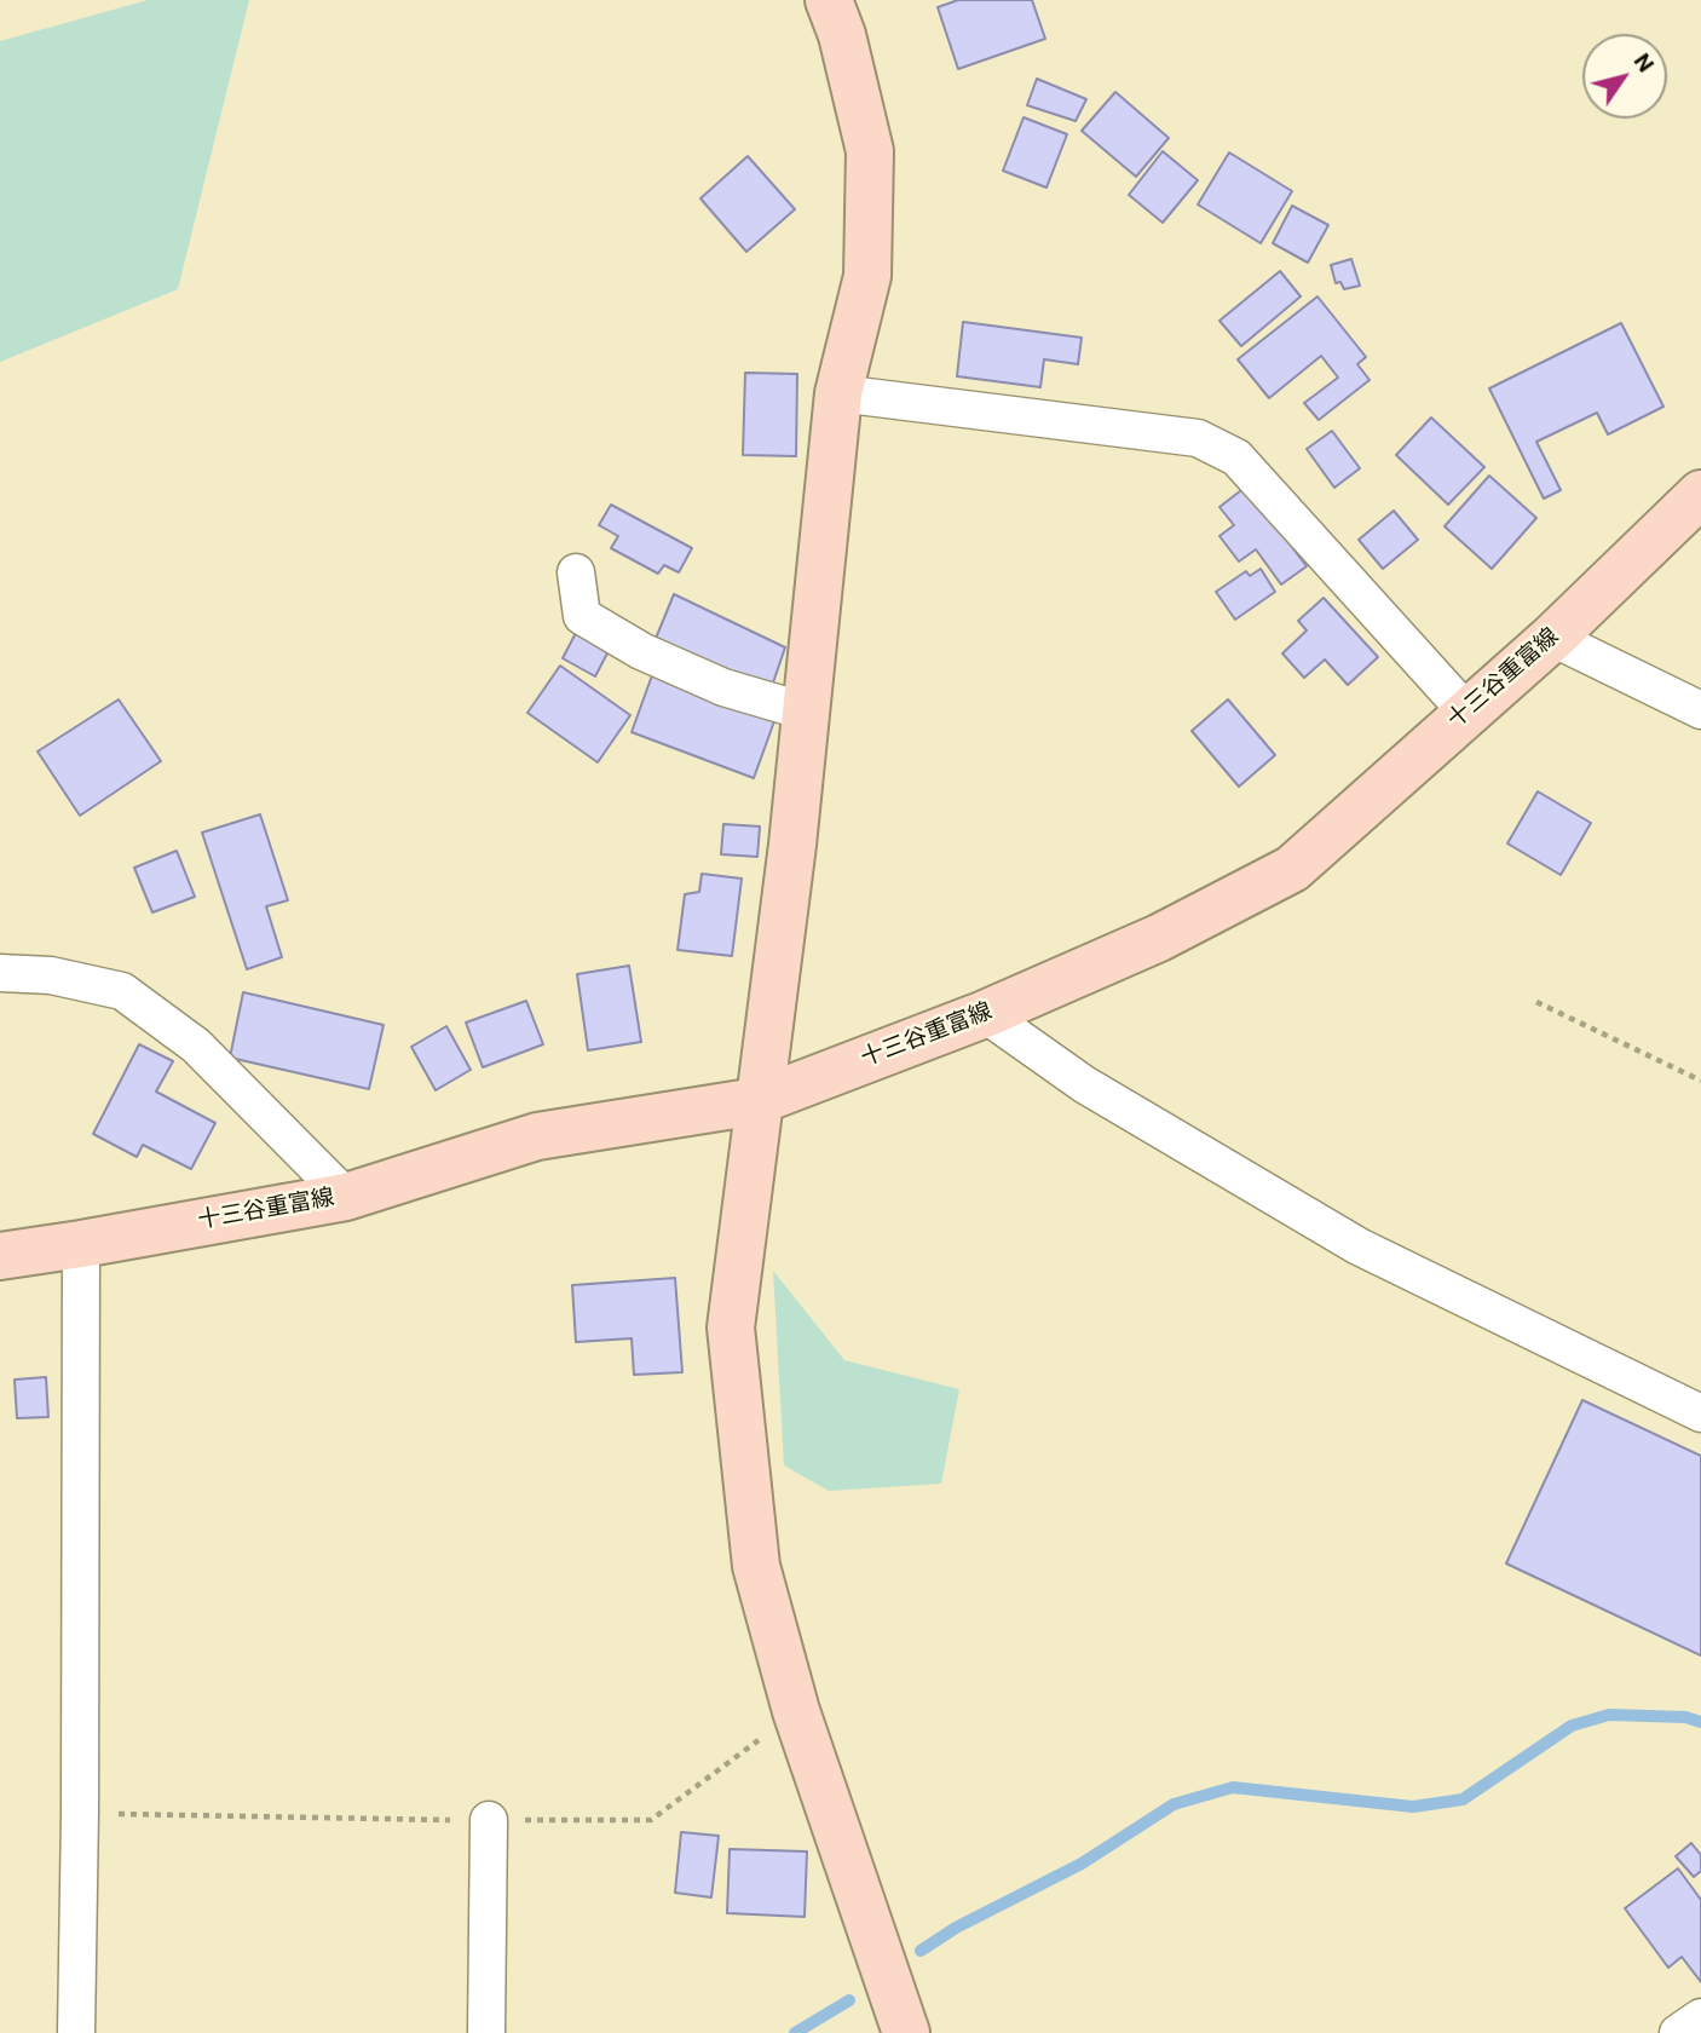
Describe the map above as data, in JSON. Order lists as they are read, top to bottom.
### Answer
{
  "streets": {
    "street": ["十三谷重富線"]
  },
  "north": "top right"
}
